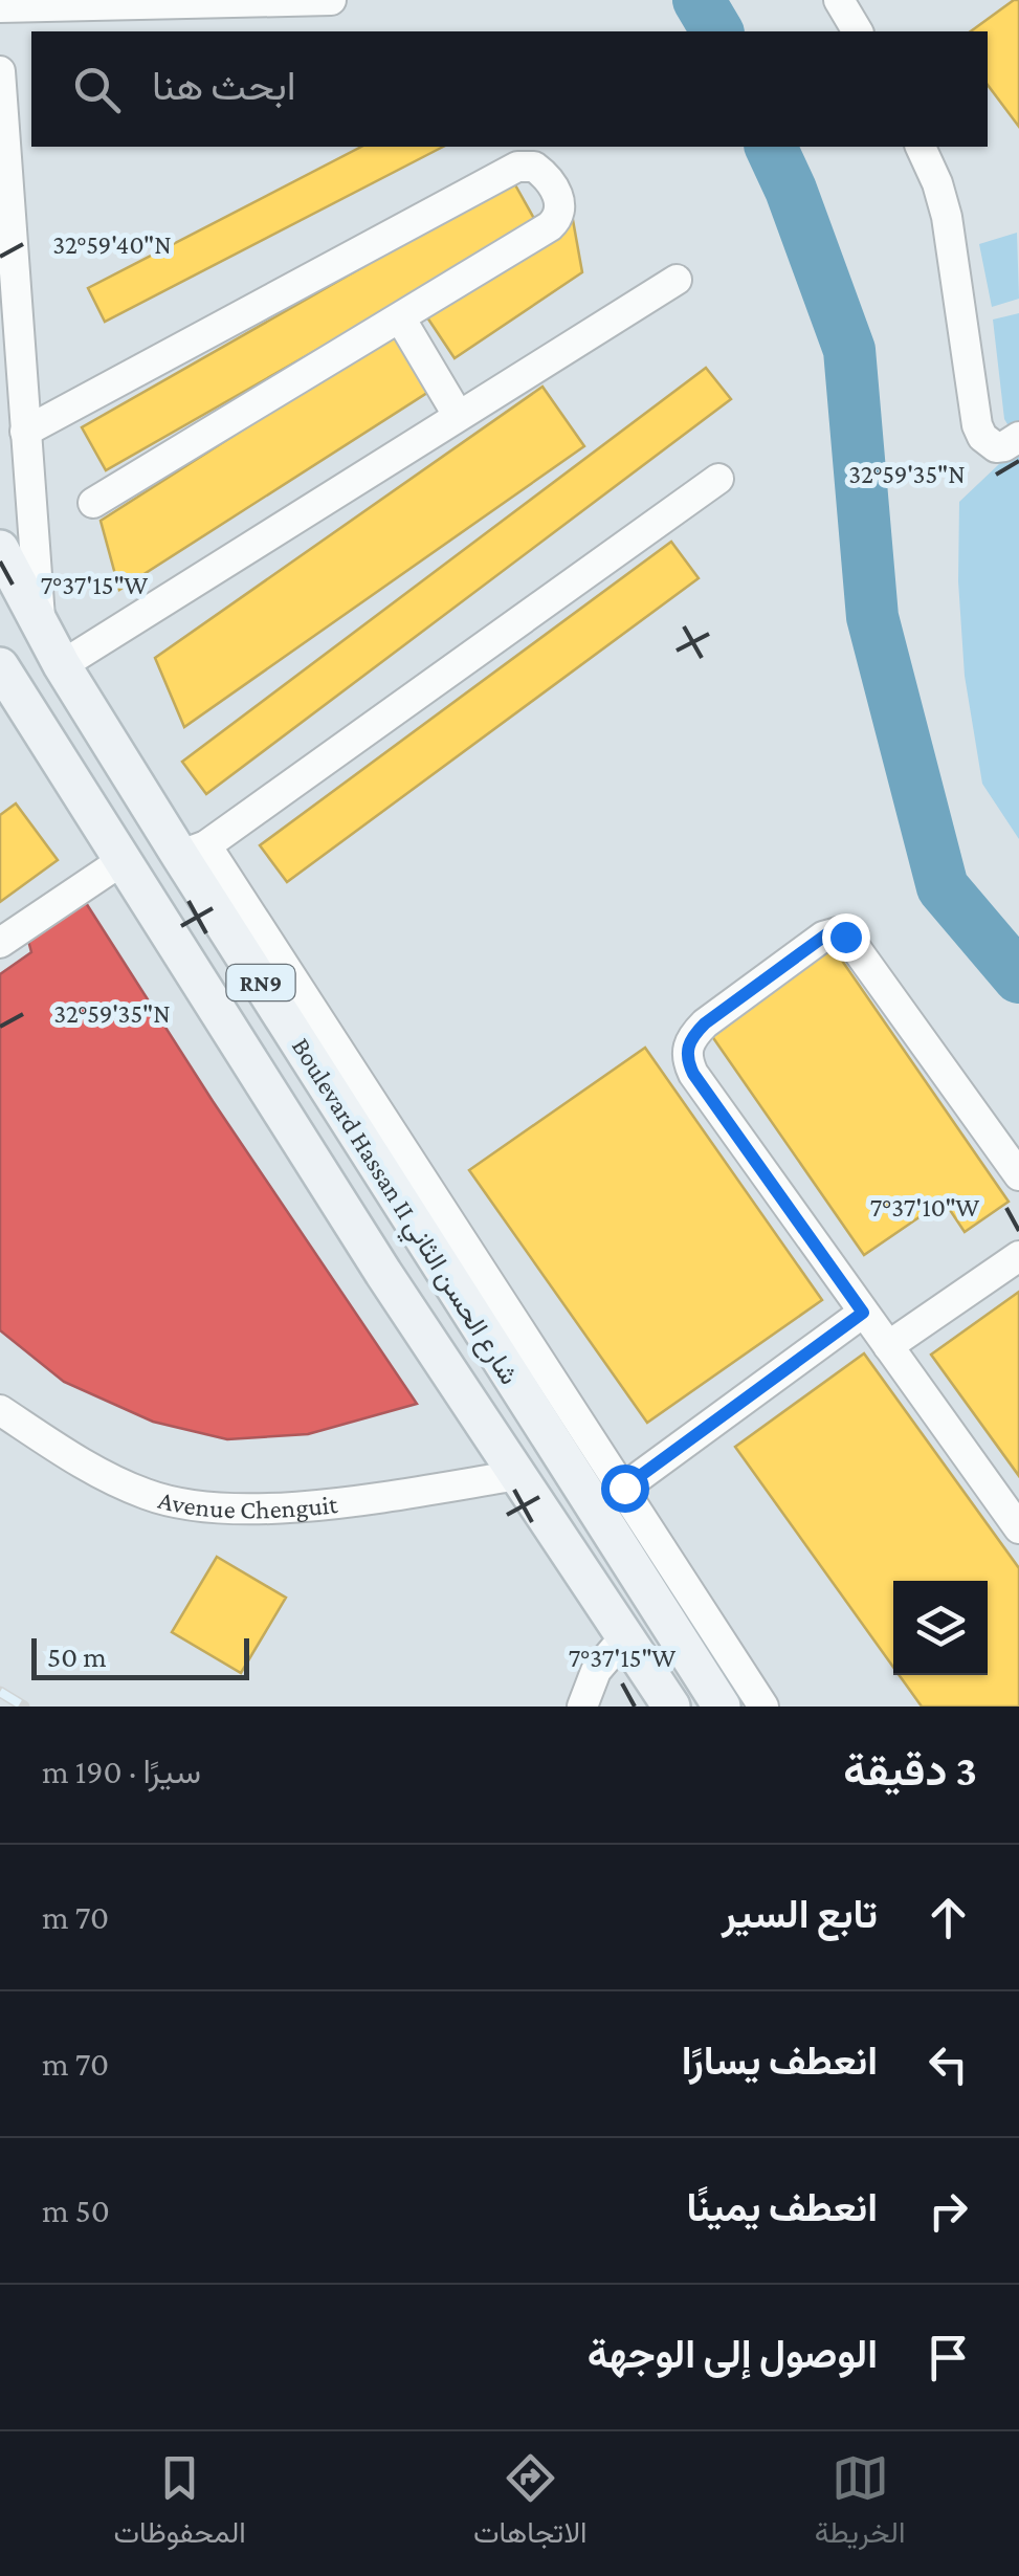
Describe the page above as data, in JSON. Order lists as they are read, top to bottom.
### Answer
{
  "streets": {
    "main road": ["RN9", "Boulevard Hassan II شارع الحسن الثاني"],
    "street": ["Avenue Chenguit"]
  },
  "crossings": [
    ["Boulevard Hassan II شارع الحسن الثاني", "Avenue Chenguit"]
  ],
  "scale_bar": "50 m",
  "page": {
    "search": "ابحث هنا",
    "scale": "50 m",
    "heading": ["3 دقيقة", "سيرًا · 190 m"],
    "list": [
      ["تابع السير", "70 m"],
      ["انعطف يسارًا", "70 m"],
      ["انعطف يمينًا", "50 m"],
      "الوصول إلى الوجهة"
    ],
    "nav": ["الخريطة", "الاتجاهات", "المحفوظات"]
  },
  "coordinates": [
    "32°59'40\"N",
    "32°59'35\"N",
    "7°37'15\"W",
    "7°37'10\"W"
  ]
}
